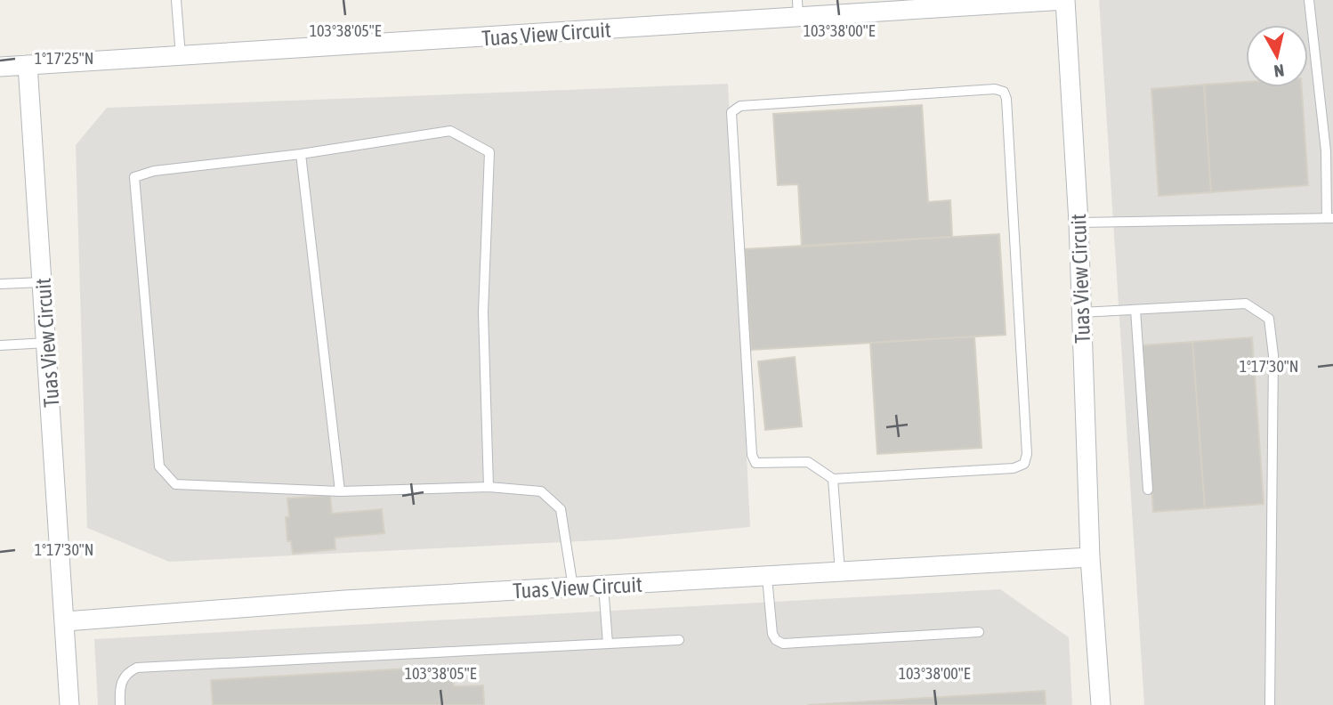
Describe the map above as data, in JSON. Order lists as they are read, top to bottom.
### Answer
{
  "streets": {
    "street": ["Tuas View Circuit"]
  },
  "north": "bottom",
  "coordinates": [
    "103°38'05\"E",
    "103°38'00\"E",
    "1°17'25\"N",
    "1°17'30\"N"
  ]
}
